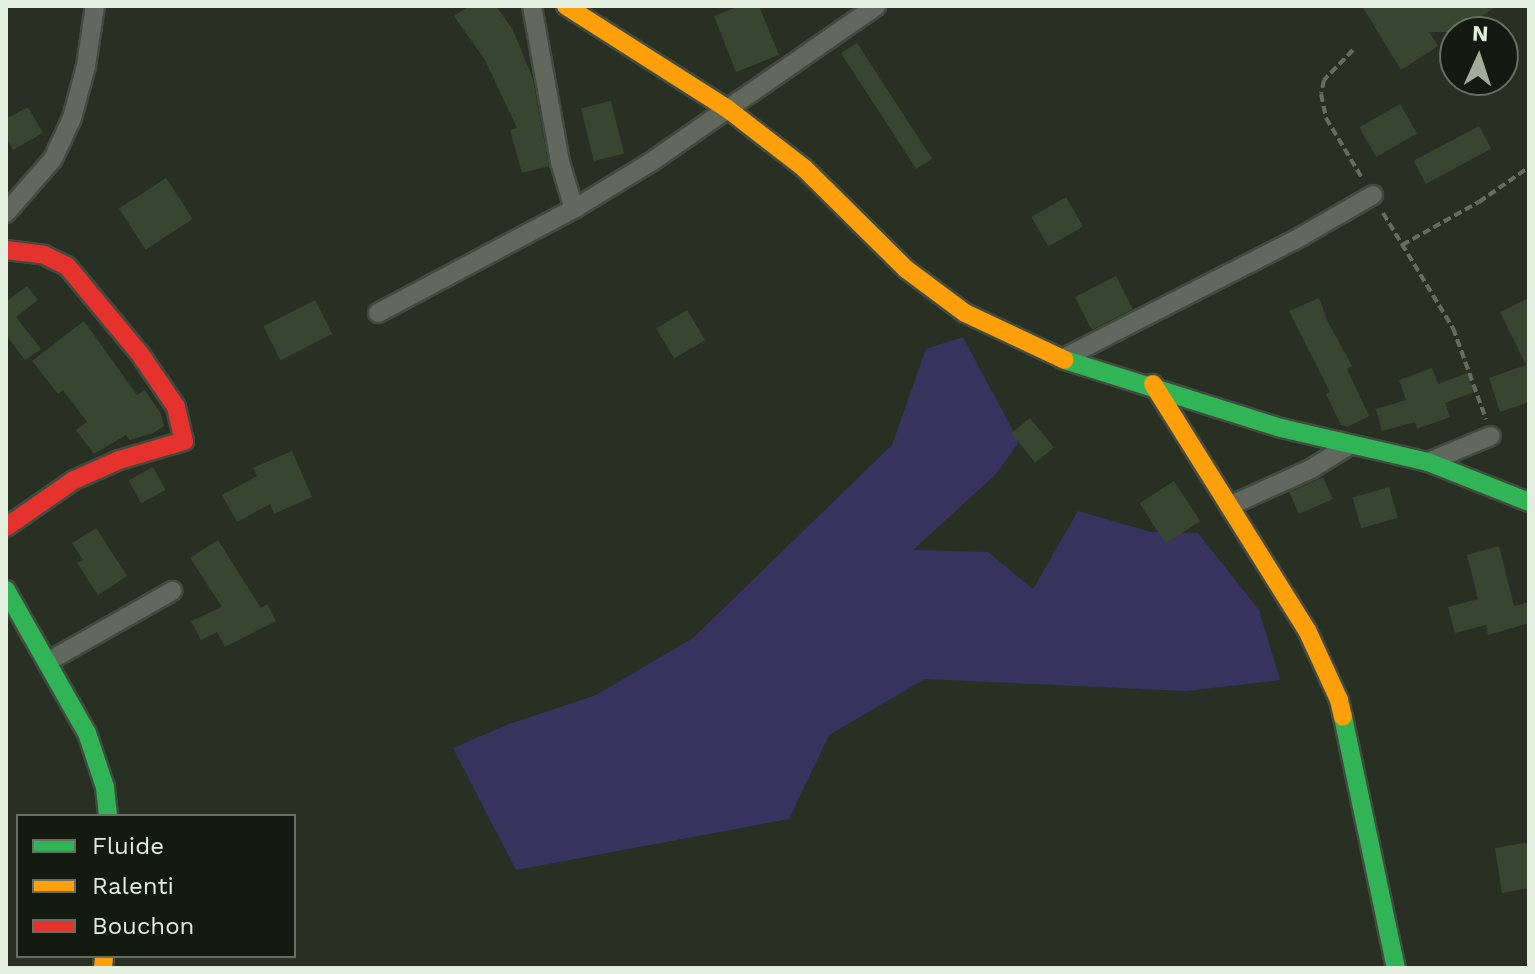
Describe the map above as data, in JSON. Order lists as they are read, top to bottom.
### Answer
{
  "legend": ["Fluide", "Ralenti", "Bouchon"],
  "north": "top"
}
